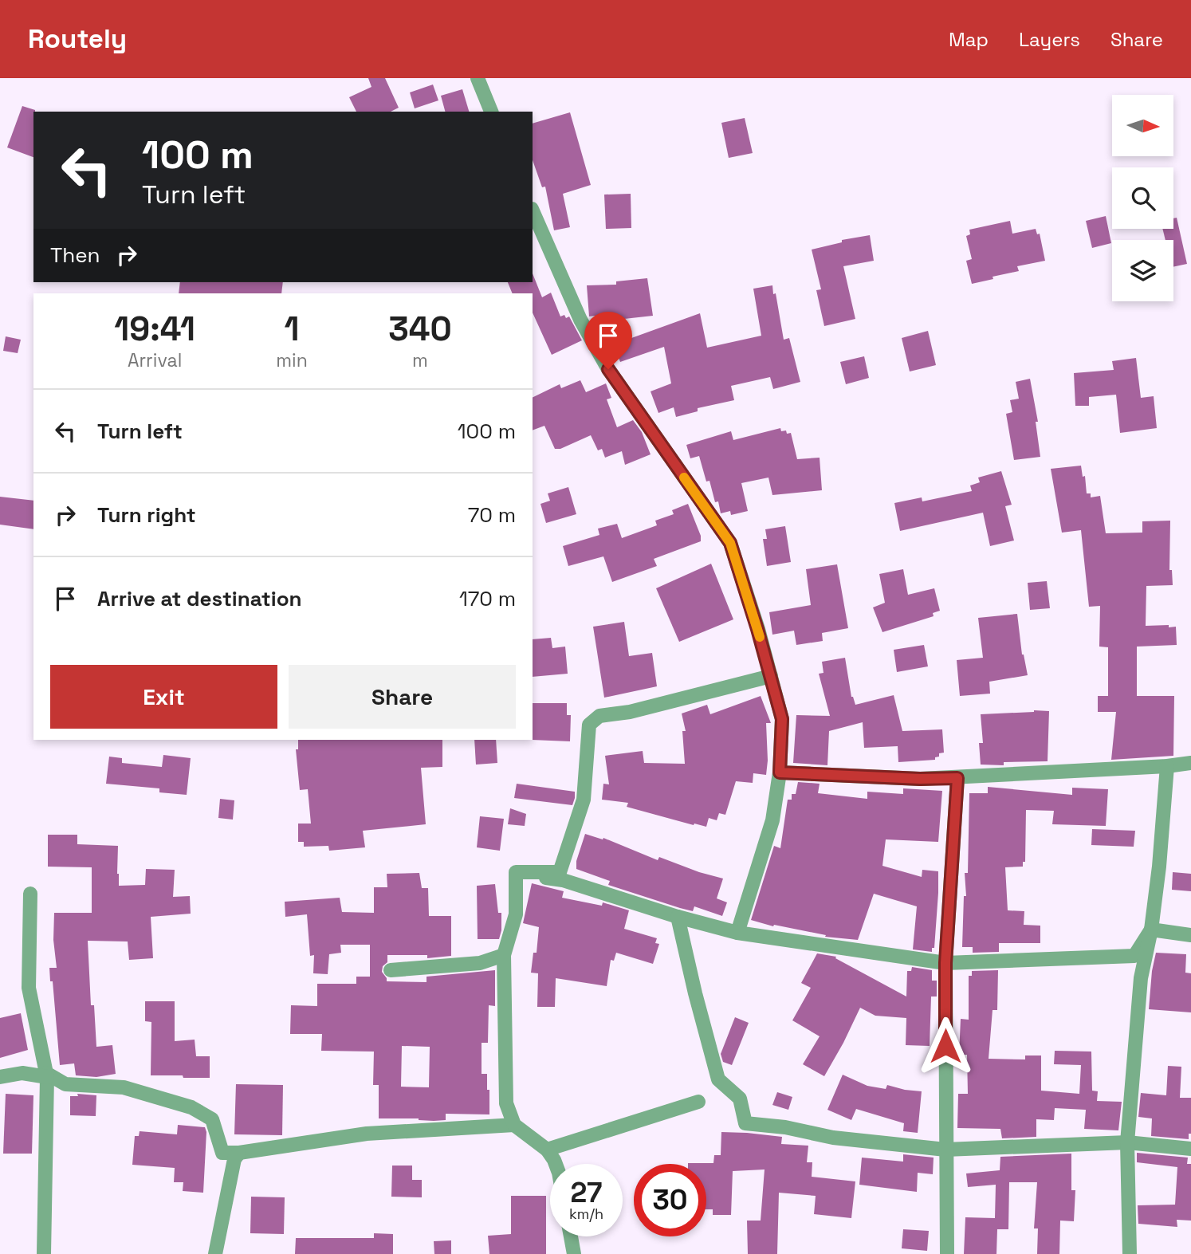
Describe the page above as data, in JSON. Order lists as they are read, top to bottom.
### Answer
{
  "north": "right",
  "page": {
    "header": "Routely",
    "nav": ["Map", "Layers", "Share"],
    "turn": ["100 m", "Turn left"],
    "then": "Then",
    "eta": [
      "19:41",
      "Arrival",
      "1",
      "min",
      "340",
      "m"
    ],
    "list": [
      {
        "name": "Turn left",
        "value": "100 m"
      },
      {
        "name": "Turn right",
        "value": "70 m"
      },
      {
        "name": "Arrive at destination",
        "value": "170 m"
      }
    ],
    "buttons": ["Exit", "Share"],
    "speed": "27 km/h",
    "limit": "30"
  }
}
